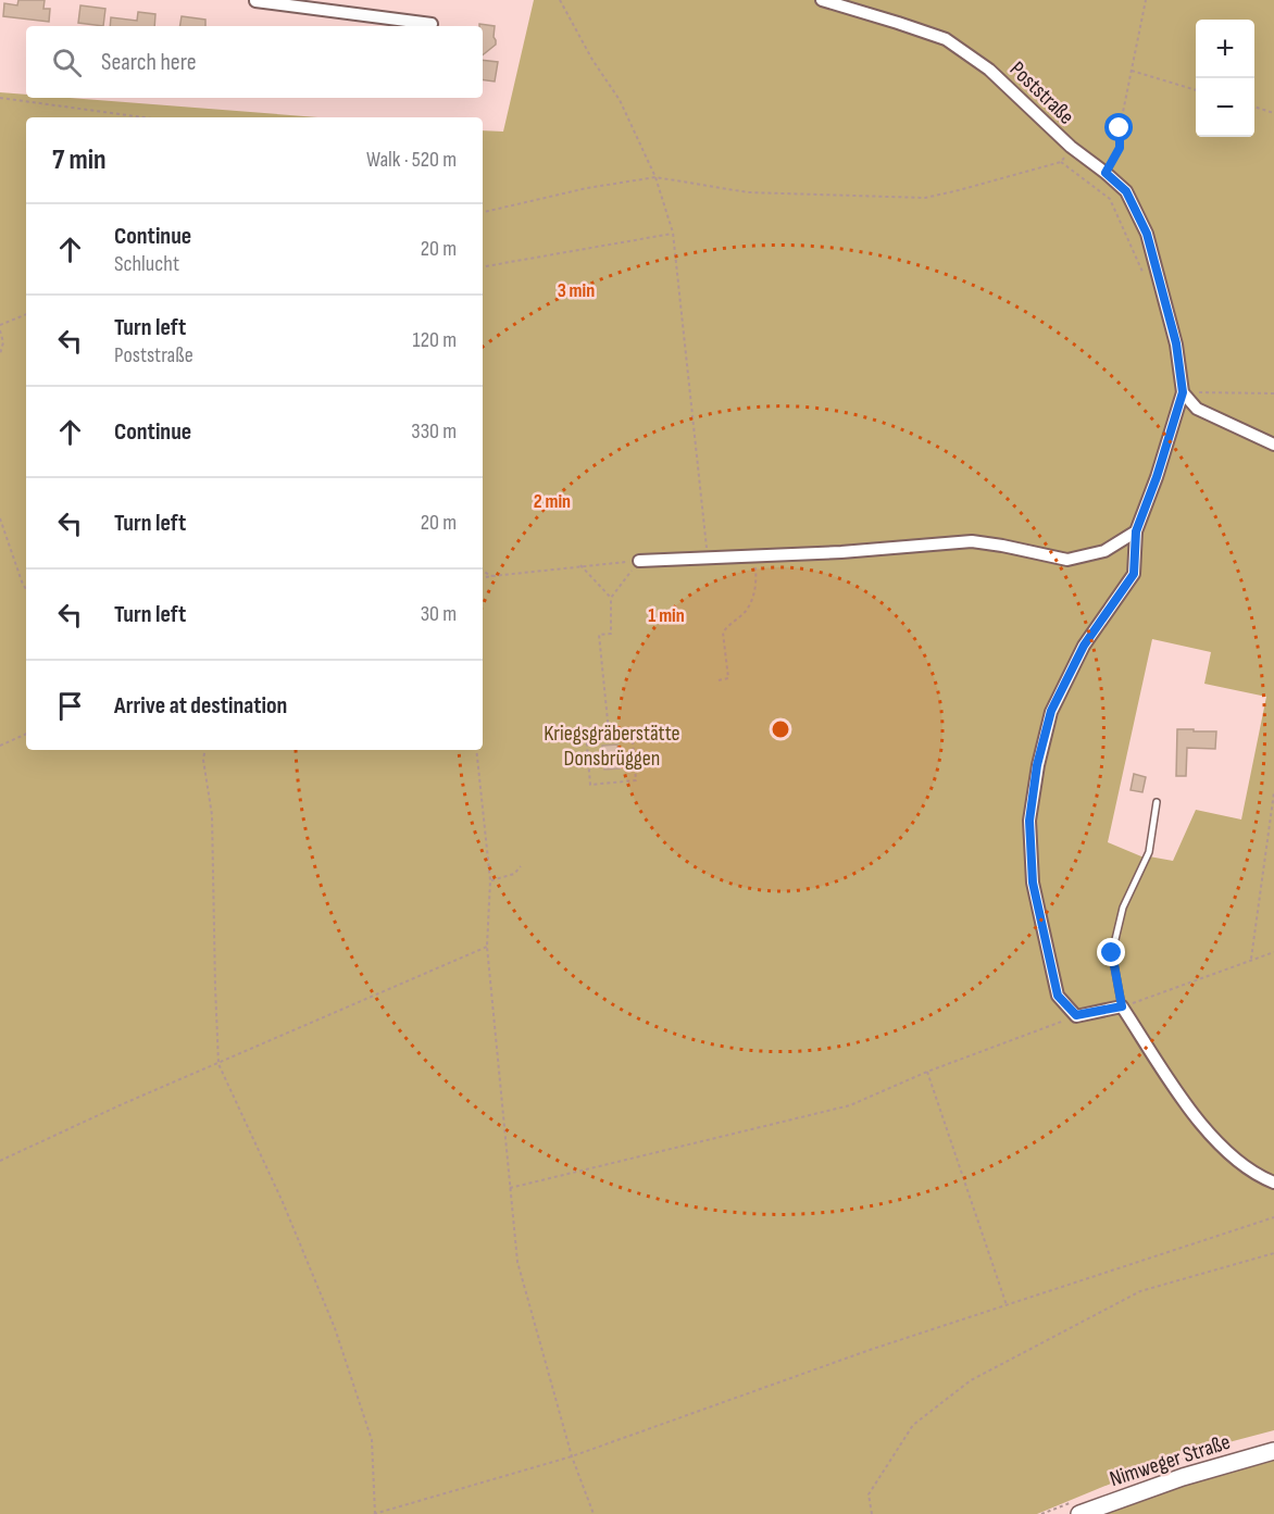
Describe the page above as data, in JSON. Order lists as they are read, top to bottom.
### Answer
{
  "streets": {
    "main road": ["Nimweger Straße"],
    "street": ["Poststraße"]
  },
  "parks": ["Kriegsgräberstätte Donsbrüggen"],
  "page": {
    "map_buttons": ["+", "−"],
    "search": "Search here",
    "heading": ["7 min", "Walk · 520 m"],
    "list": [
      ["Continue", "Schlucht", "20 m"],
      ["Turn left", "Poststraße", "120 m"],
      ["Continue", "330 m"],
      ["Turn left", "20 m"],
      ["Turn left", "30 m"],
      "Arrive at destination"
    ]
  },
  "rings": ["3 min", "2 min", "1 min"]
}
